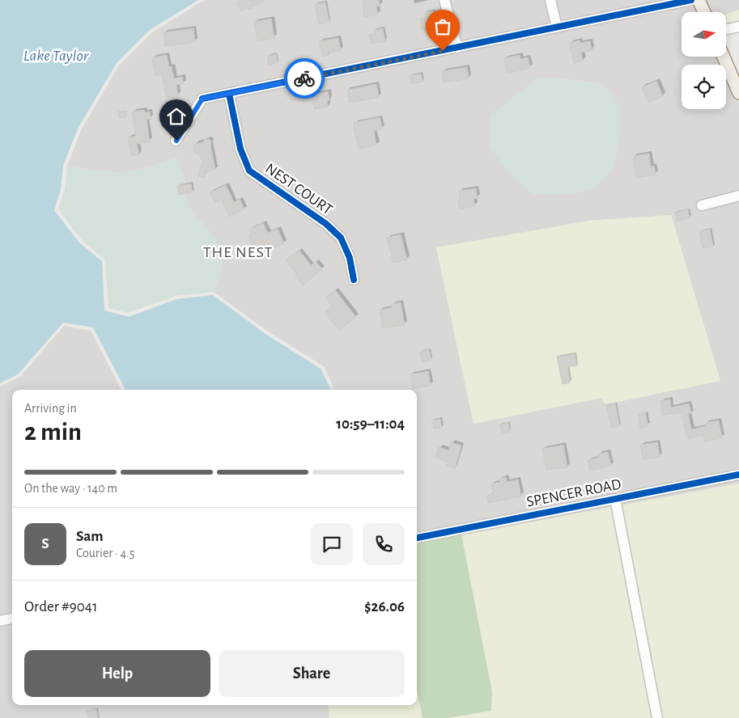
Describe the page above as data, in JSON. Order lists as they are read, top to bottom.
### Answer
{
  "streets": {
    "street": ["NEST COURT", "SPENCER ROAD"]
  },
  "districts": ["THE NEST"],
  "water": ["Lake Taylor"],
  "north": "right",
  "page": {
    "heading": ["2 min", "Arriving in", "10:59–11:04"],
    "panel": [
      "Sam",
      "Courier · 4.5",
      "Order #9041",
      "$26.06"
    ],
    "bar": "On the way · 140 m",
    "round": "S",
    "buttons": ["Help", "Share"]
  }
}
